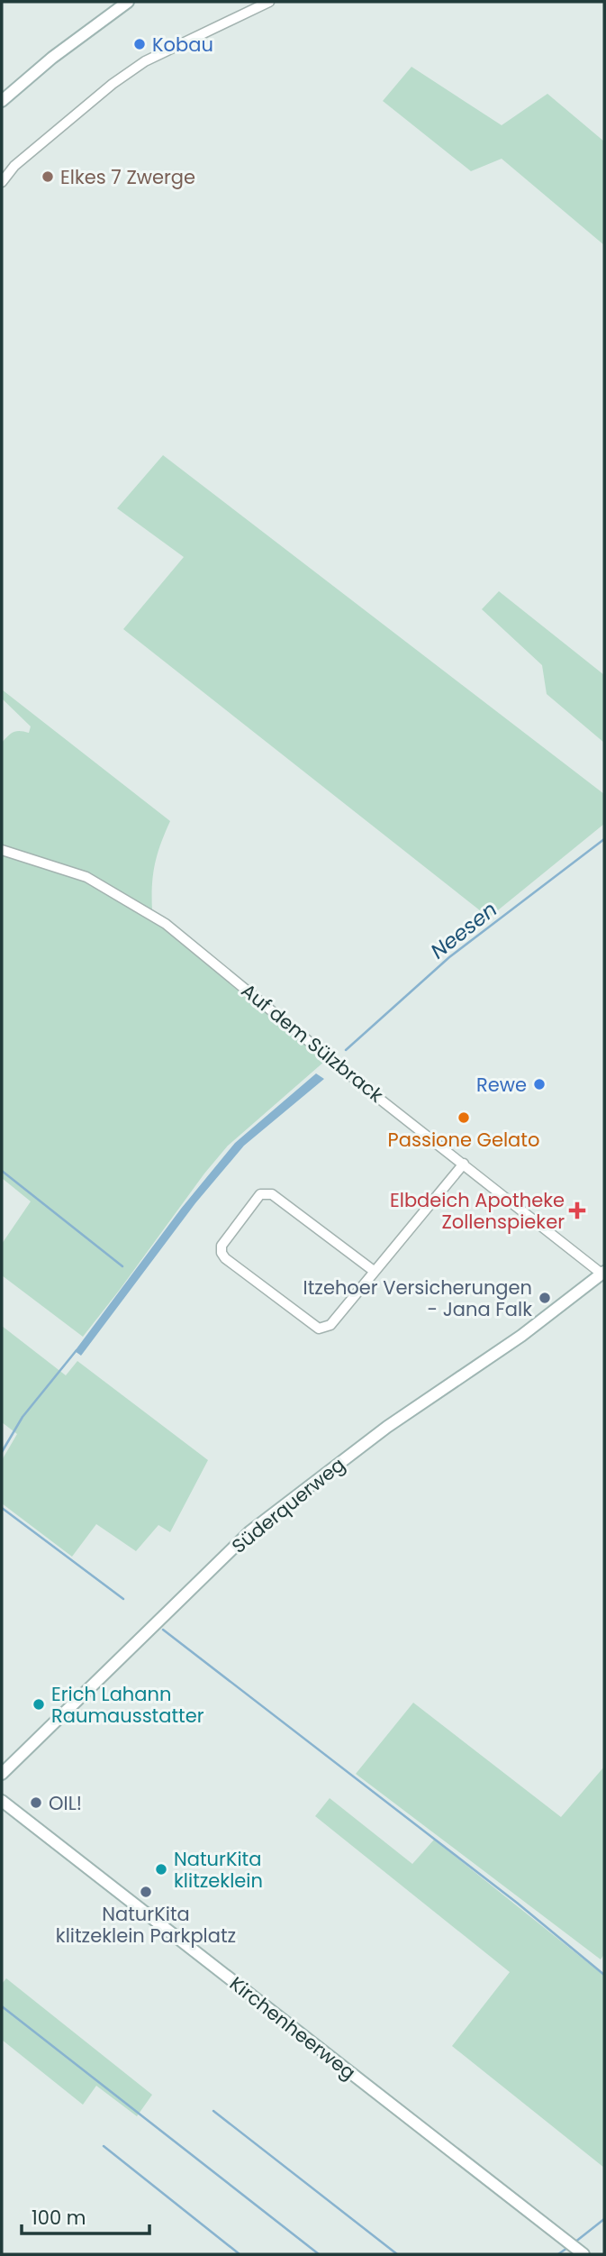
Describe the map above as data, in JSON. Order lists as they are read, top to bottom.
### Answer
{
  "streets": {
    "street": ["Auf dem Sülzbrack", "Süderquerweg", "Kirchenheerweg"]
  },
  "crossings": [
    ["Auf dem Sülzbrack", "Süderquerweg"]
  ],
  "water": ["Neesen"],
  "places": {
    "other": [
      "Kobau",
      "Elkes 7 Zwerge",
      "Rewe",
      "Passione Gelato",
      "Itzehoer Versicherungen - Jana Falk",
      "Erich Lahann Raumausstatter",
      "OIL!",
      "NaturKita klitzeklein",
      "NaturKita klitzeklein Parkplatz"
    ],
    "health": ["Elbdeich Apotheke Zollenspieker"]
  },
  "scale_bar": "100 m"
}
